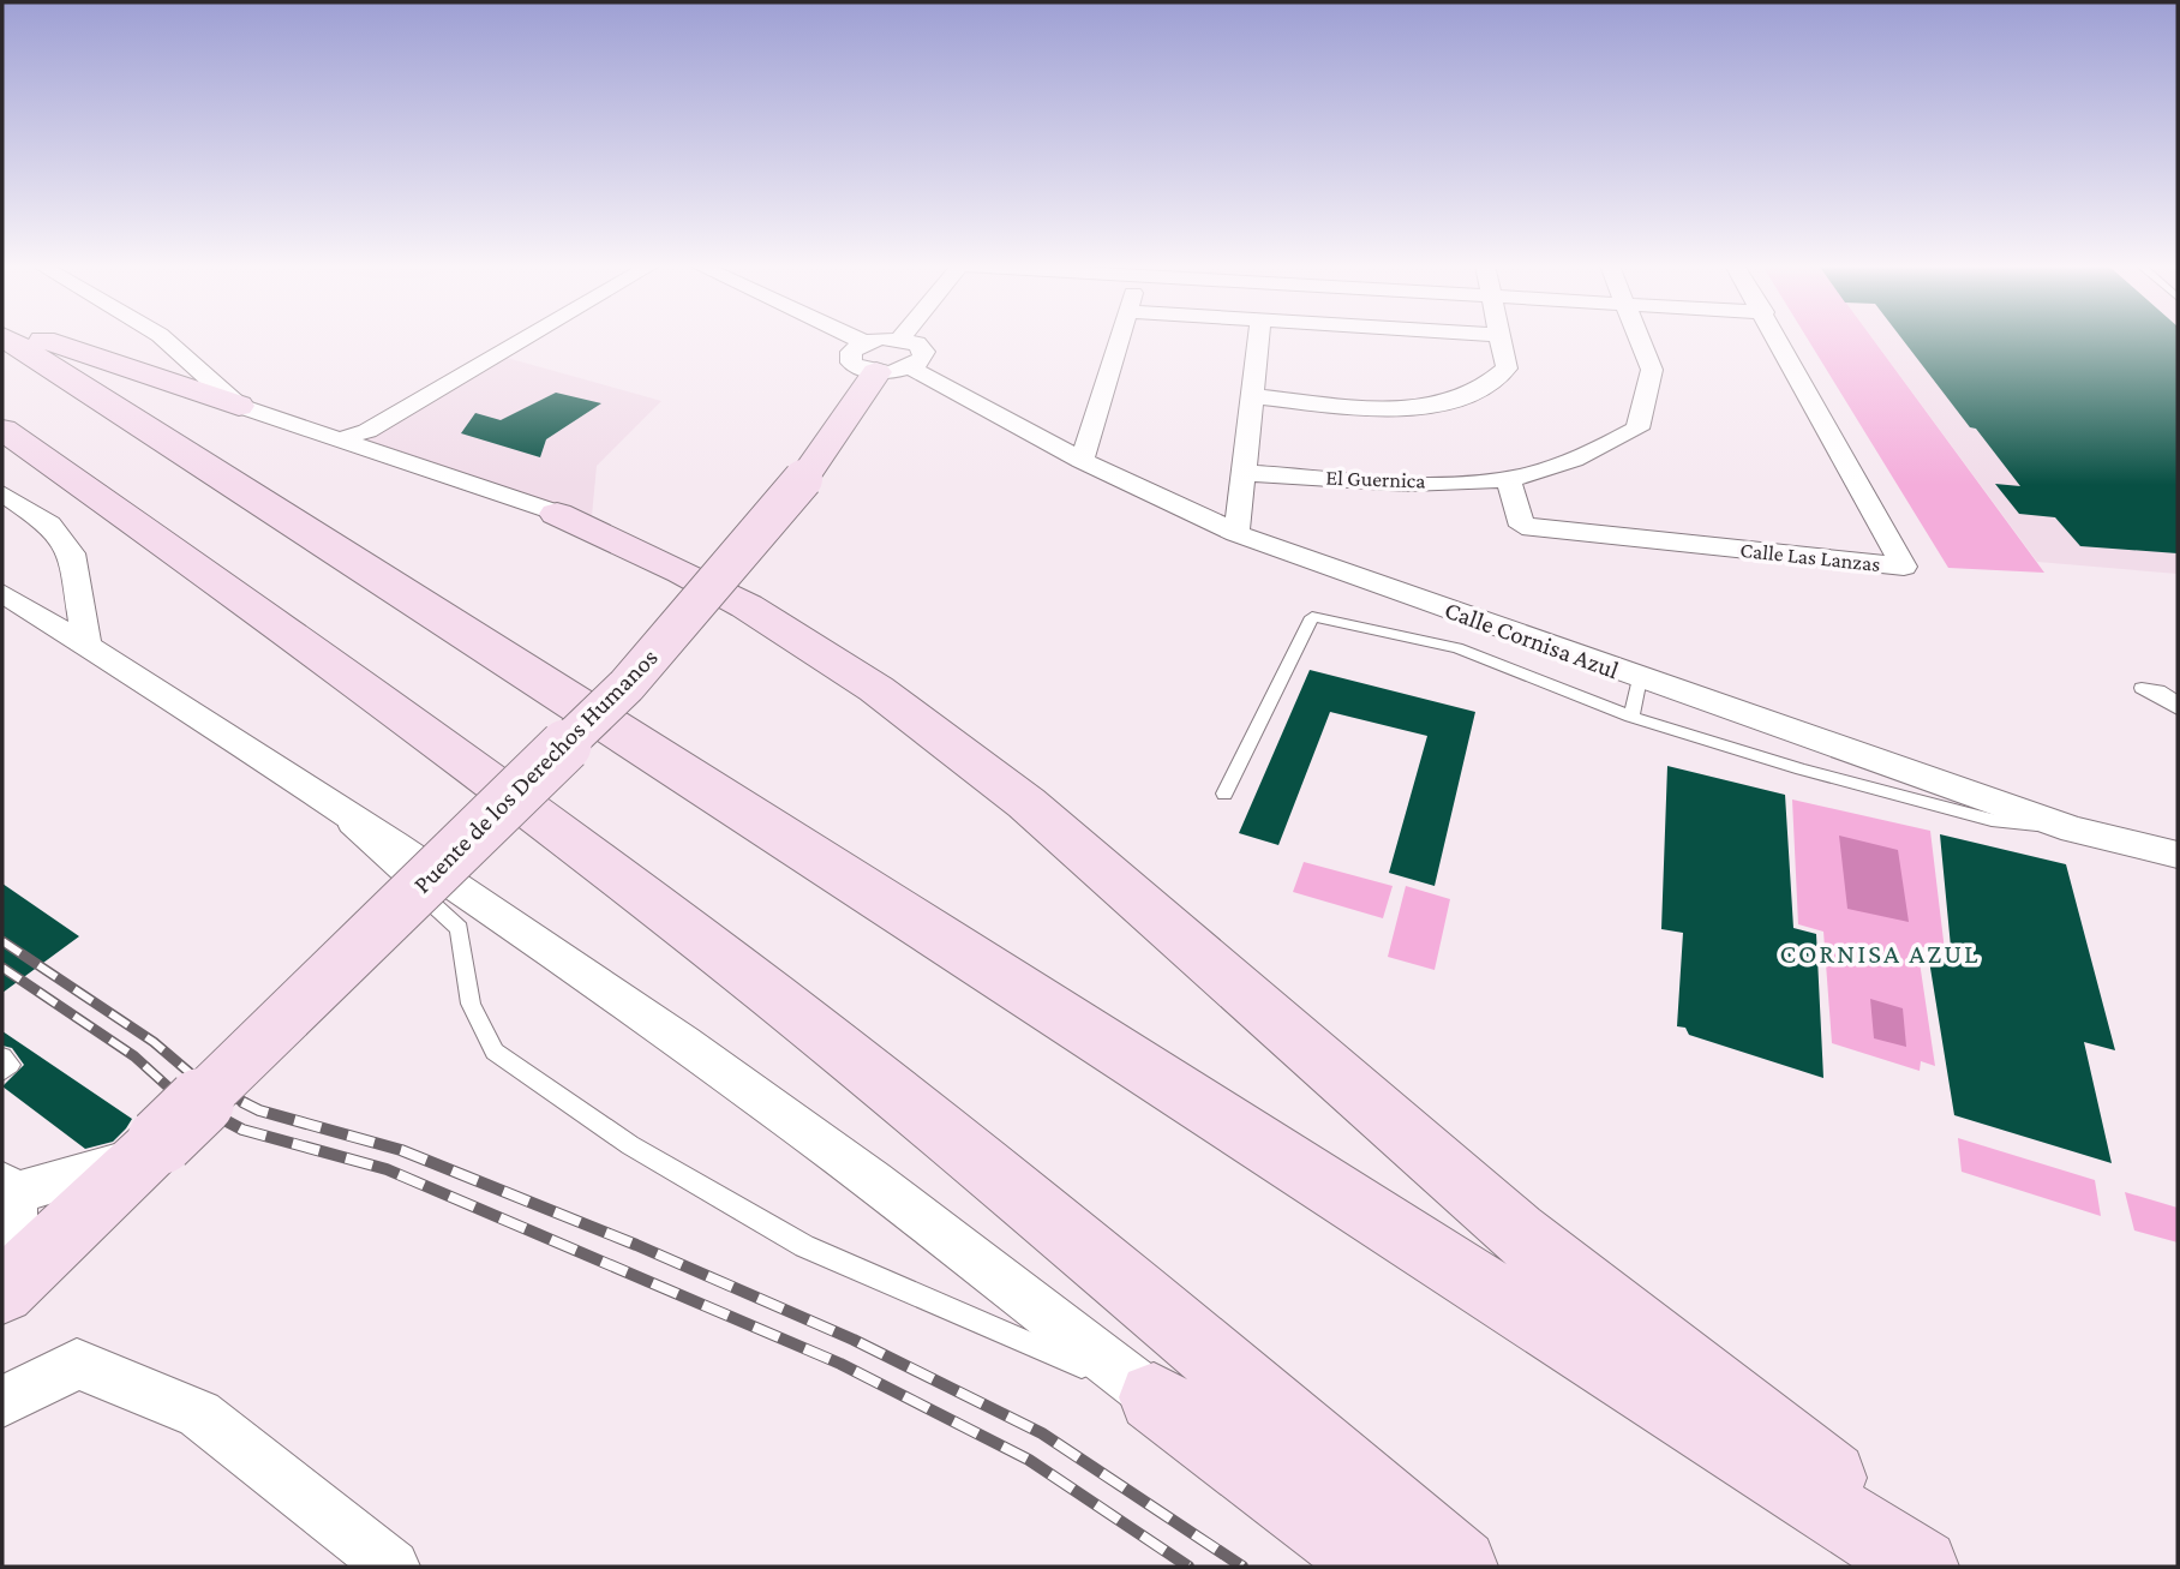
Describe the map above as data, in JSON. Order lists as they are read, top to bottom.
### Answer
{
  "streets": {
    "main road": ["Puente de los Derechos Humanos"],
    "street": ["El Guernica", "Calle Las Lanzas", "Calle Cornisa Azul"]
  },
  "crossings": [
    ["El Guernica", "Calle Las Lanzas"]
  ],
  "districts": ["CORNISA AZUL"]
}
